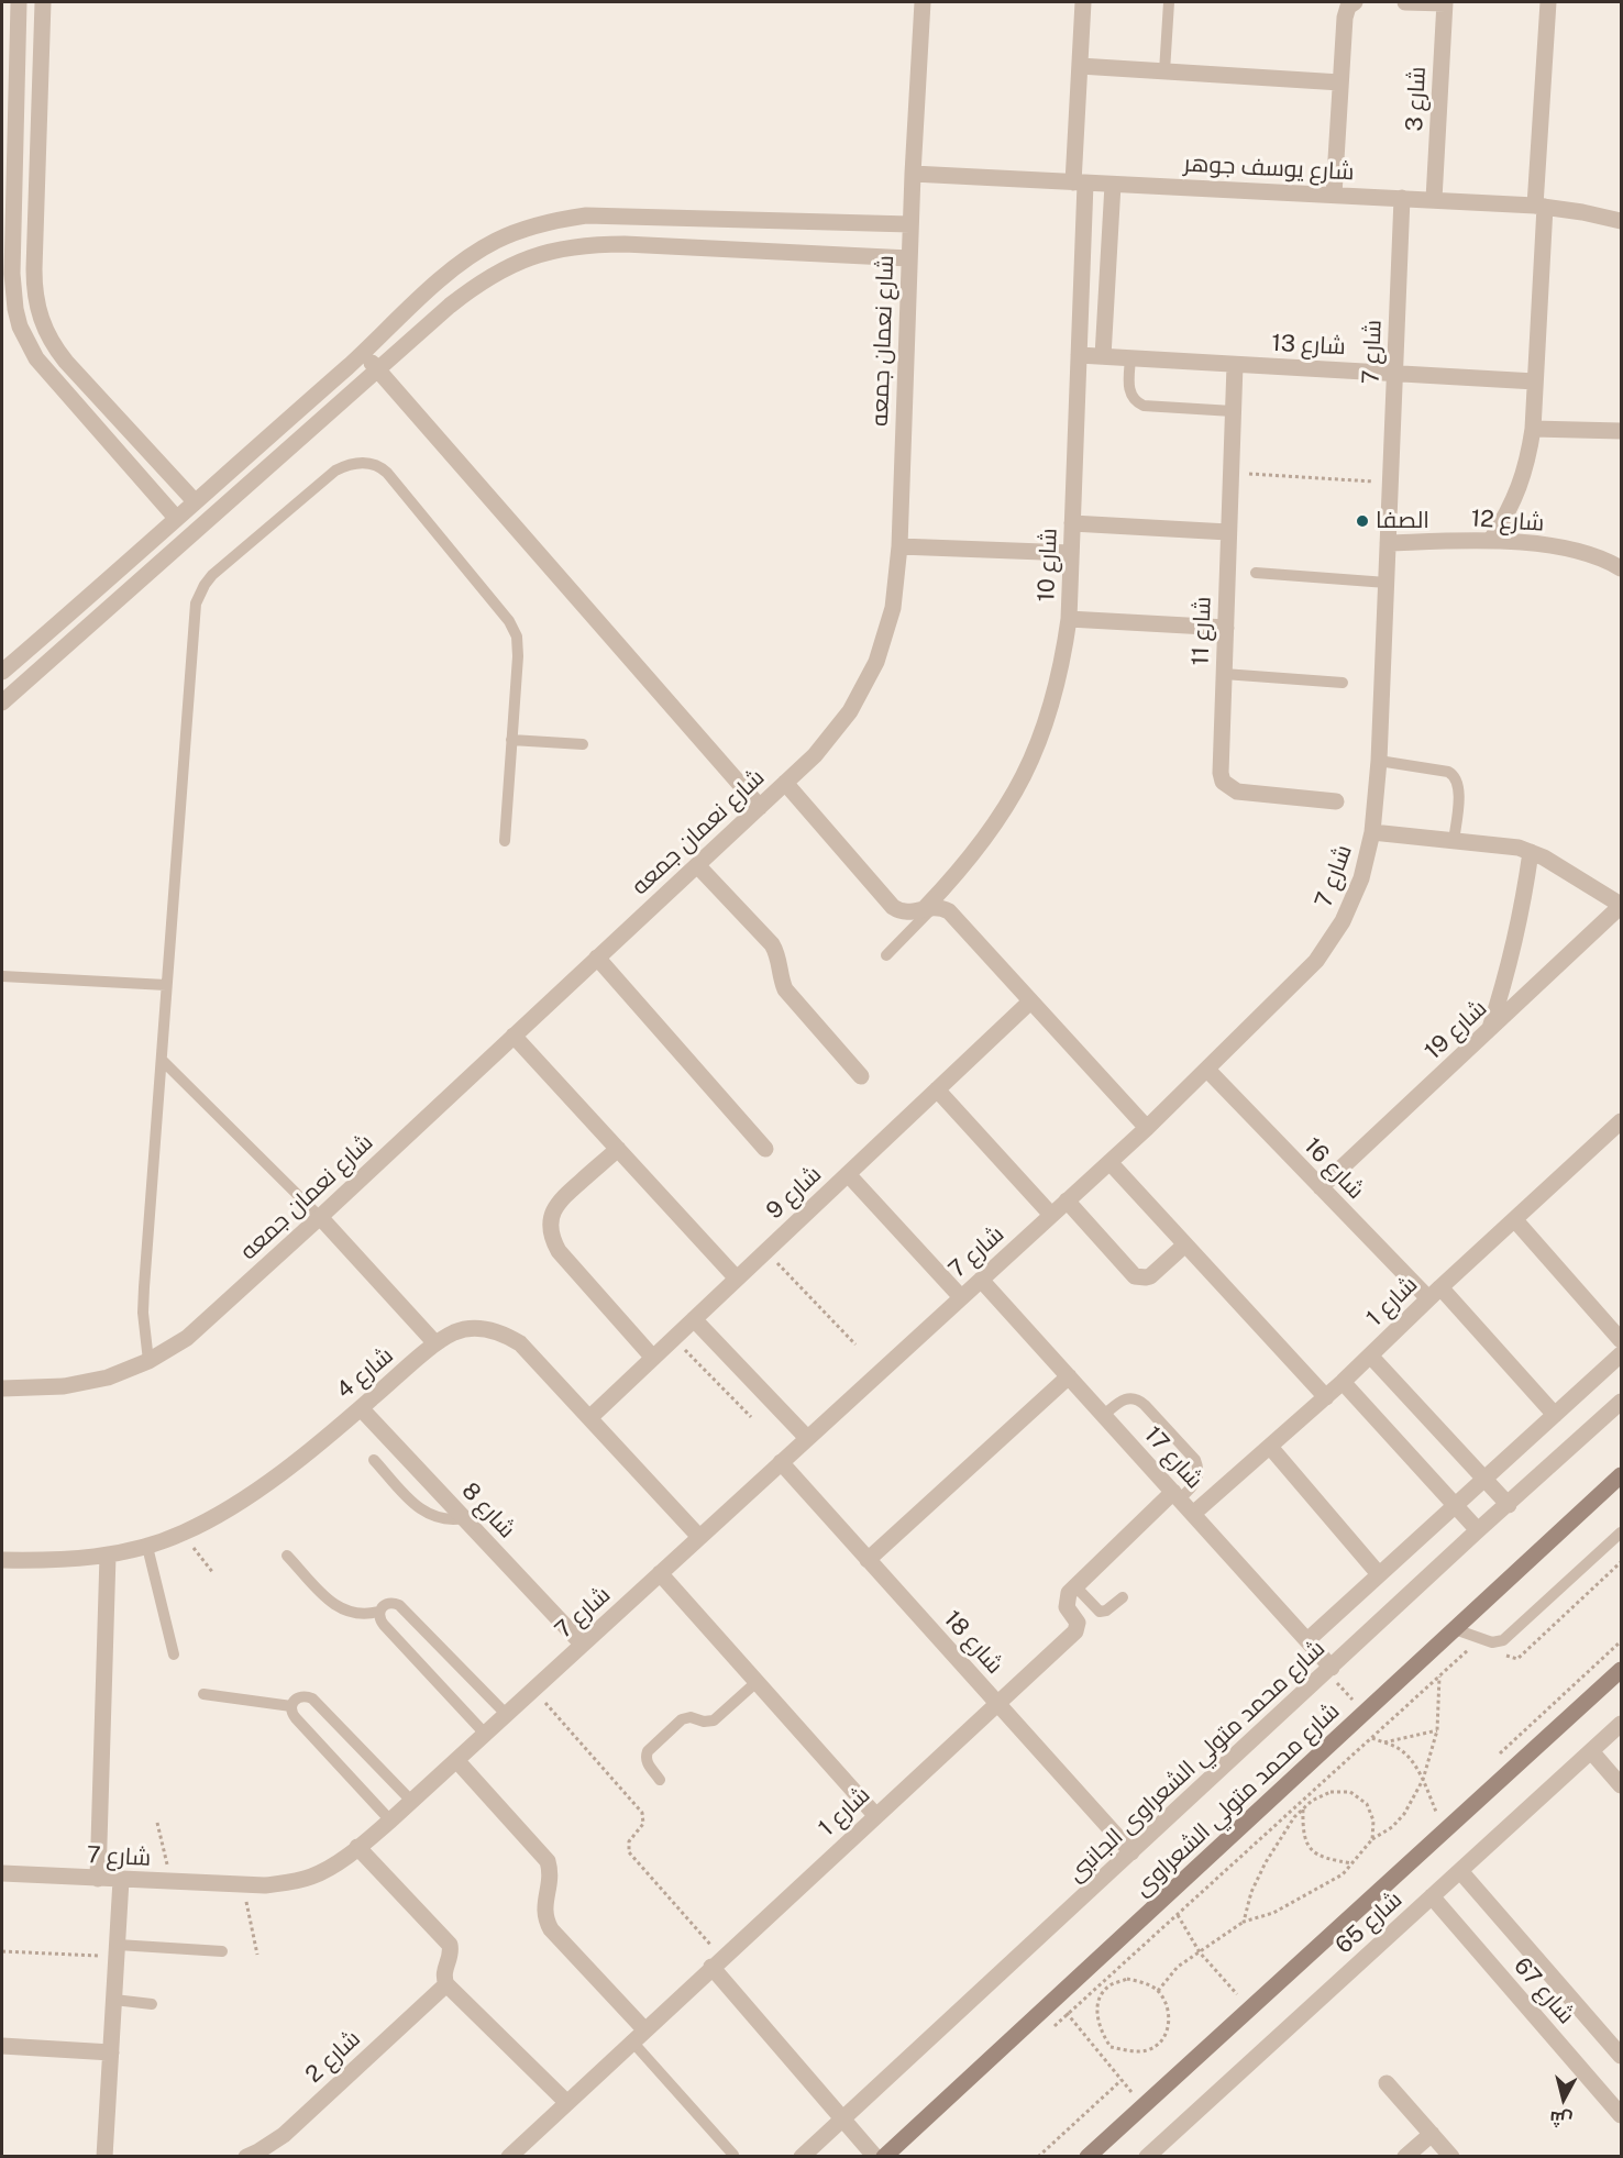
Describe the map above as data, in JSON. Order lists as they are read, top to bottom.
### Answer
{
  "streets": {
    "street": [
      "شارع 3",
      "شارع يوسف جوهر",
      "شارع نعمان جمعه",
      "شارع 13",
      "شارع 7",
      "شارع 12",
      "شارع 10",
      "شارع 11",
      "شارع 19",
      "شارع 16",
      "شارع 9",
      "شارع 1",
      "شارع 4",
      "شارع 17",
      "شارع 8",
      "شارع 18",
      "شارع محمد متولي الشعراوى الجانبى",
      "شارع محمد متولي الشعراوى",
      "شارع 65",
      "شارع 67",
      "شارع 2"
    ]
  },
  "crossings": [
    ["شارع 3", "شارع يوسف جوهر"],
    ["شارع يوسف جوهر", "شارع نعمان جمعه"],
    ["شارع يوسف جوهر", "شارع 7"],
    ["شارع يوسف جوهر", "شارع 10"],
    ["شارع 13", "شارع 7"],
    ["شارع 13", "شارع 10"],
    ["شارع 13", "شارع 11"],
    ["شارع 7", "شارع 12"],
    ["شارع 7", "شارع 16"],
    ["شارع 7", "شارع 4"],
    ["شارع 7", "شارع 17"],
    ["شارع 7", "شارع 8"],
    ["شارع 7", "شارع 18"],
    ["شارع 19", "شارع 16"],
    ["شارع 16", "شارع 1"],
    ["شارع 9", "شارع 4"],
    ["شارع 1", "شارع 17"],
    ["شارع 1", "شارع 18"],
    ["شارع 4", "شارع 8"],
    ["شارع 17", "شارع محمد متولي الشعراوى الجانبى"],
    ["شارع 18", "شارع محمد متولي الشعراوى الجانبى"],
    ["شارع 65", "شارع 67"]
  ],
  "places": ["الصفا"],
  "north": "bottom"
}
